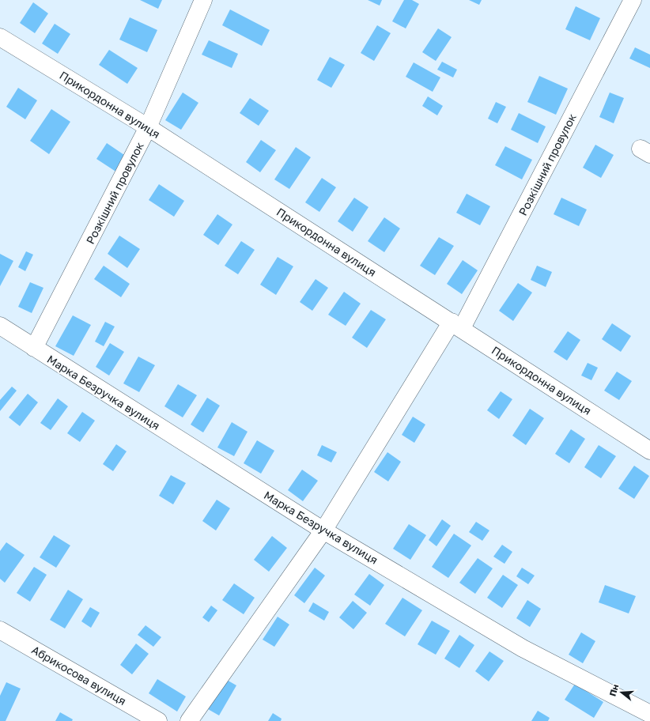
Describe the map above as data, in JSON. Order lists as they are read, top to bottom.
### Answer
{
  "streets": {
    "street": [
      "Прикордонна вулиця",
      "Розкішний провулок",
      "Марка Безручка вулиця",
      "Абрикосова вулиця"
    ]
  },
  "crossings": [
    ["Прикордонна вулиця", "Розкішний провулок"],
    ["Розкішний провулок", "Марка Безручка вулиця"]
  ],
  "north": "left"
}
